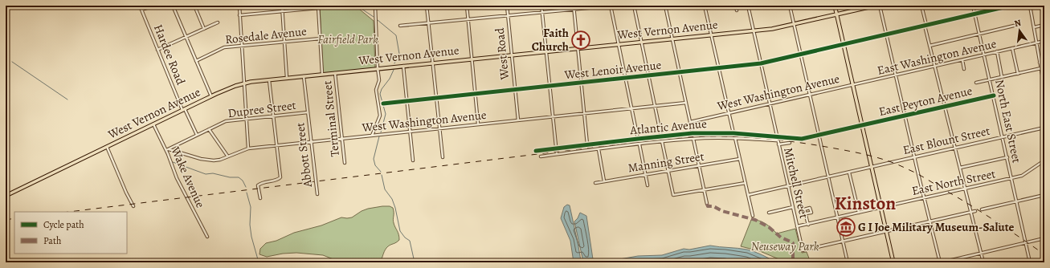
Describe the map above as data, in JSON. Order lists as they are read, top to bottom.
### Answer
{
  "streets": {
    "main road": ["West Vernon Avenue"],
    "street": [
      "Rosedale Avenue",
      "West Road",
      "Hardee Road",
      "East Washington Avenue",
      "West Lenoir Avenue",
      "West Washington Avenue",
      "East Peyton Avenue",
      "Dupree Street",
      "Terminal Street",
      "North East Street",
      "Atlantic Avenue",
      "East Blount Street",
      "Abbott Street",
      "Manning Street",
      "Wake Avenue",
      "East North Street",
      "Mitchell Street"
    ]
  },
  "crossings": [
    ["West Vernon Avenue", "West Road"],
    ["West Vernon Avenue", "Hardee Road"],
    ["West Vernon Avenue", "Terminal Street"],
    ["West Vernon Avenue", "Abbott Street"],
    ["West Vernon Avenue", "Wake Avenue"],
    ["West Vernon Avenue", "Mitchell Street"],
    ["West Road", "West Lenoir Avenue"],
    ["West Road", "West Washington Avenue"],
    ["Hardee Road", "Dupree Street"],
    ["East Washington Avenue", "West Washington Avenue"],
    ["East Washington Avenue", "North East Street"],
    ["West Lenoir Avenue", "North East Street"],
    ["West Lenoir Avenue", "Mitchell Street"],
    ["West Washington Avenue", "Dupree Street"],
    ["West Washington Avenue", "Terminal Street"],
    ["West Washington Avenue", "Abbott Street"],
    ["West Washington Avenue", "Wake Avenue"],
    ["West Washington Avenue", "Mitchell Street"],
    ["East Peyton Avenue", "North East Street"],
    ["East Peyton Avenue", "Atlantic Avenue"],
    ["Dupree Street", "Abbott Street"],
    ["Dupree Street", "Wake Avenue"],
    ["North East Street", "East Blount Street"],
    ["North East Street", "East North Street"],
    ["Atlantic Avenue", "Mitchell Street"],
    ["East Blount Street", "Mitchell Street"],
    ["East North Street", "Mitchell Street"]
  ],
  "districts": ["Kinston"],
  "parks": ["Fairfield Park", "Neuseway Park"],
  "places": {
    "church": ["Faith Church"],
    "museum": ["G I Joe Military Museum-Salute"]
  },
  "legend": ["Cycle path", "Path"],
  "north": "top"
}
